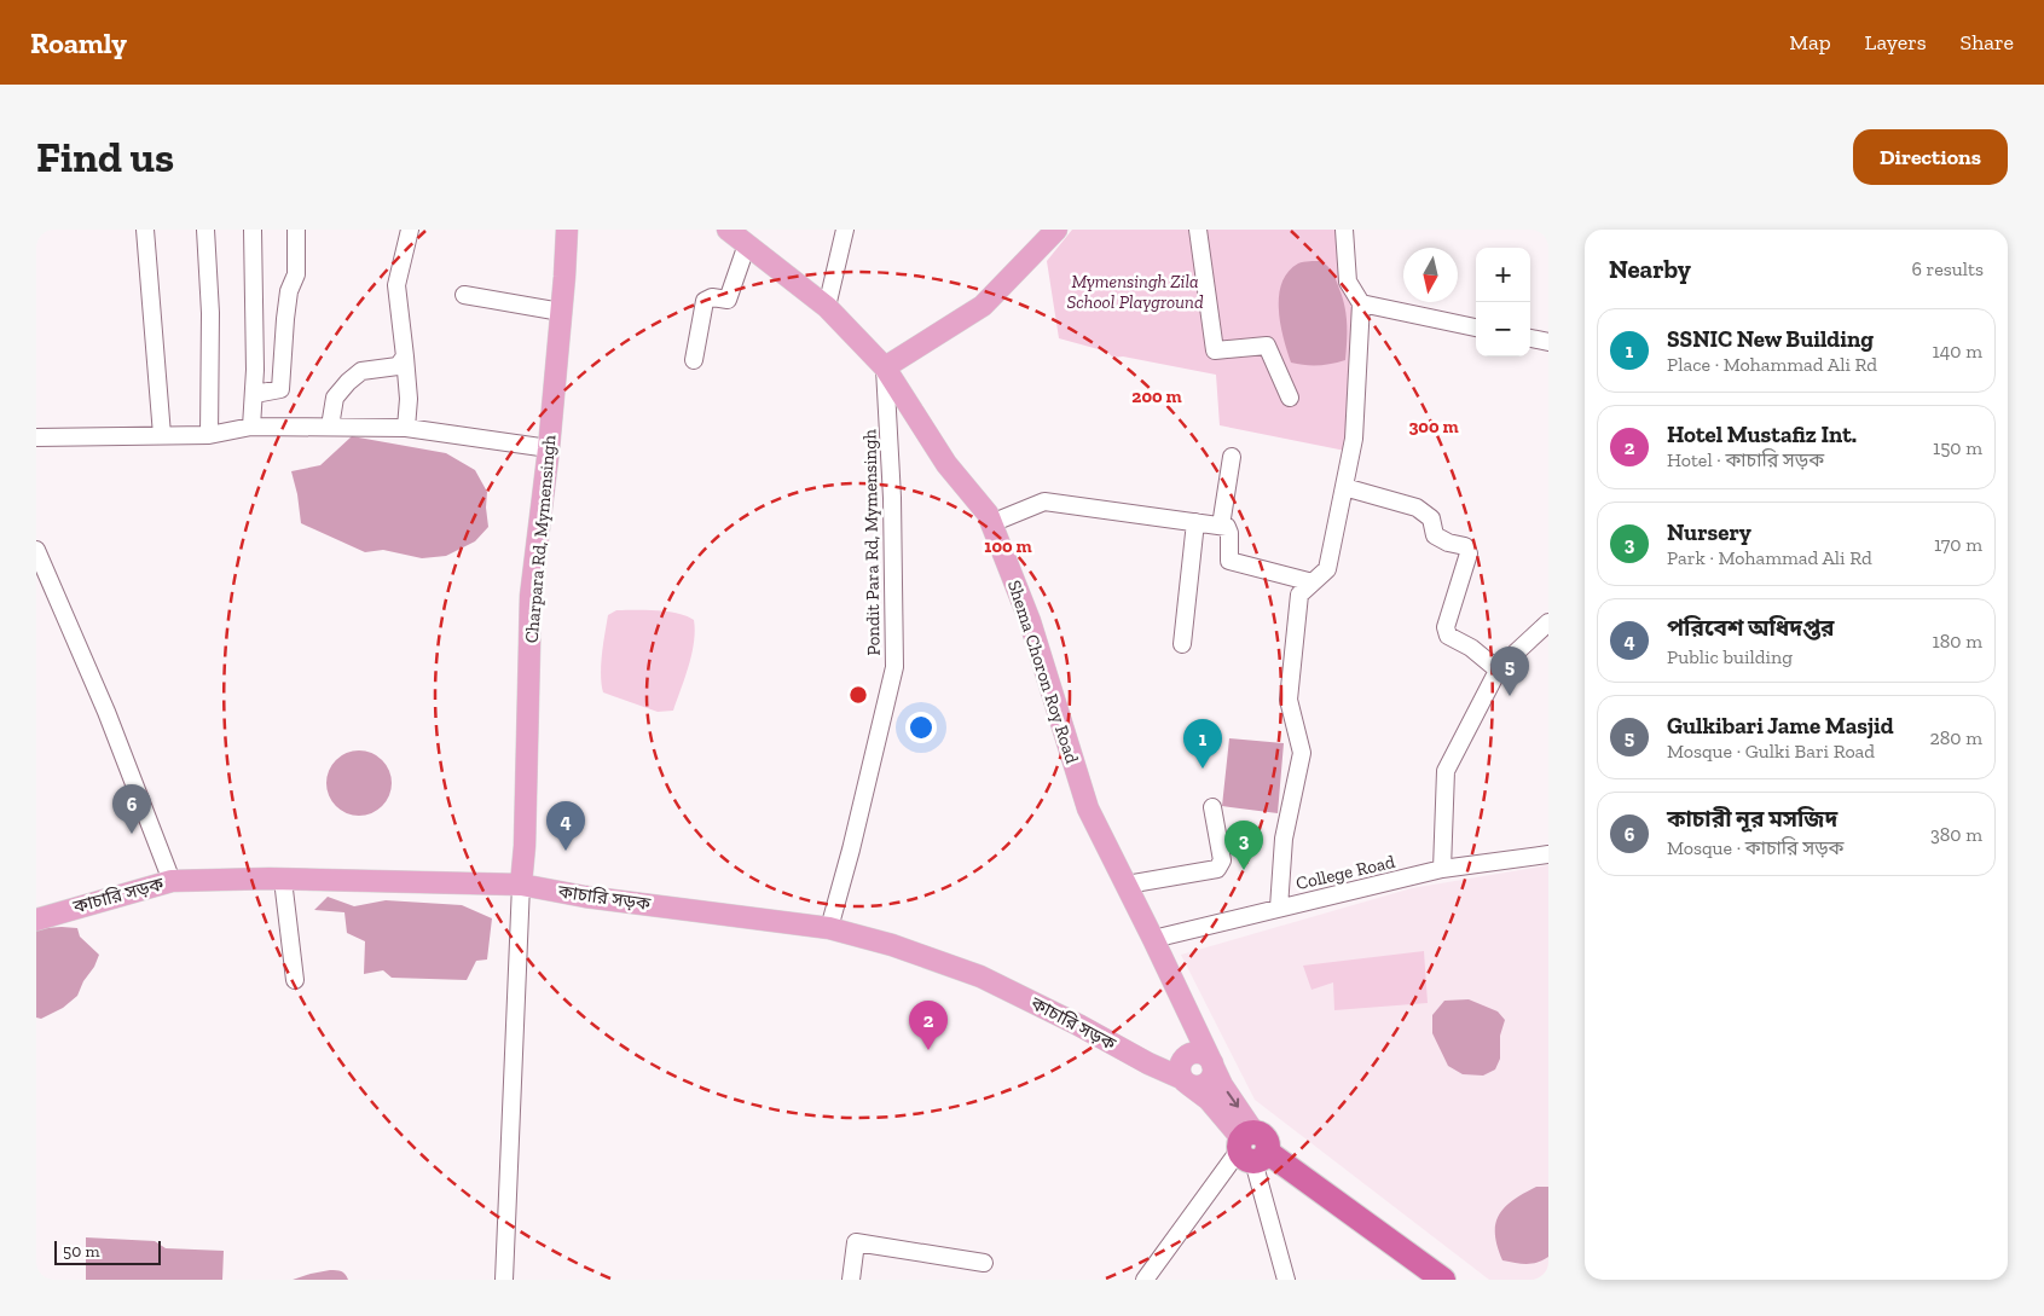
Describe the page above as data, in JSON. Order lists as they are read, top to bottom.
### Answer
{
  "streets": {
    "main road": ["Charpara Rd, Mymensingh", "Shema Choron Roy Road", "কাচারি সড়ক"],
    "street": ["Pondit Para Rd, Mymensingh", "College Road"]
  },
  "crossings": [
    ["Charpara Rd, Mymensingh", "কাচারি সড়ক"],
    ["Pondit Para Rd, Mymensingh", "Shema Choron Roy Road"],
    ["Pondit Para Rd, Mymensingh", "কাচারি সড়ক"],
    ["Shema Choron Roy Road", "College Road"],
    ["Shema Choron Roy Road", "কাচারি সড়ক"]
  ],
  "parks": ["Mymensingh Zila School Playground"],
  "scale_bar": "50 m",
  "north": "bottom",
  "page": {
    "header": "Roamly",
    "nav": ["Map", "Layers", "Share"],
    "buttons": "Directions",
    "title": "Find us",
    "heading": ["Nearby", "6 results"],
    "map_buttons": ["+", "−"],
    "list": [
      {
        "mark": "1",
        "name": "SSNIC New Building",
        "note": "Place · Mohammad Ali Rd",
        "value": "140 m"
      },
      {
        "mark": "2",
        "name": "Hotel Mustafiz Int.",
        "note": "Hotel · কাচারি সড়ক",
        "value": "150 m"
      },
      {
        "mark": "3",
        "name": "Nursery",
        "note": "Park · Mohammad Ali Rd",
        "value": "170 m"
      },
      {
        "mark": "4",
        "name": "পরিবেশ অধিদপ্তর",
        "note": "Public building",
        "value": "180 m"
      },
      {
        "mark": "5",
        "name": "Gulkibari Jame Masjid",
        "note": "Mosque · Gulki Bari Road",
        "value": "280 m"
      },
      {
        "mark": "6",
        "name": "কাচারী নূর মসজিদ",
        "note": "Mosque · কাচারি সড়ক",
        "value": "380 m"
      }
    ],
    "pins": [
      "5",
      "1",
      "6",
      "4",
      "3",
      "2"
    ],
    "scale": "50 m"
  },
  "rings": ["200 m", "300 m", "100 m"]
}
